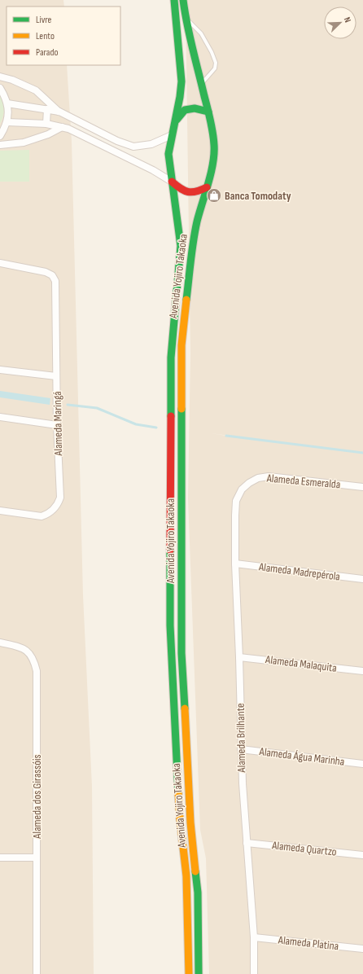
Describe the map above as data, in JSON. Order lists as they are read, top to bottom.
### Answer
{
  "streets": {
    "main road": ["Avenida Yojiro Takaoka"],
    "street": [
      "Alameda Maringá",
      "Alameda Esmeralda",
      "Alameda Madrepérola",
      "Alameda Malaquita",
      "Alameda Brilhante",
      "Alameda Água Marinha",
      "Alameda dos Girassóis",
      "Alameda Quartzo",
      "Alameda Platina"
    ]
  },
  "crossings": [
    ["Alameda Esmeralda", "Alameda Brilhante"],
    ["Alameda Madrepérola", "Alameda Brilhante"],
    ["Alameda Malaquita", "Alameda Brilhante"],
    ["Alameda Brilhante", "Alameda Água Marinha"],
    ["Alameda Brilhante", "Alameda Quartzo"],
    ["Alameda Brilhante", "Alameda Platina"]
  ],
  "places": {
    "shop": ["Banca Tomodaty"]
  },
  "legend": ["Livre", "Lento", "Parado"],
  "north": "top right"
}
